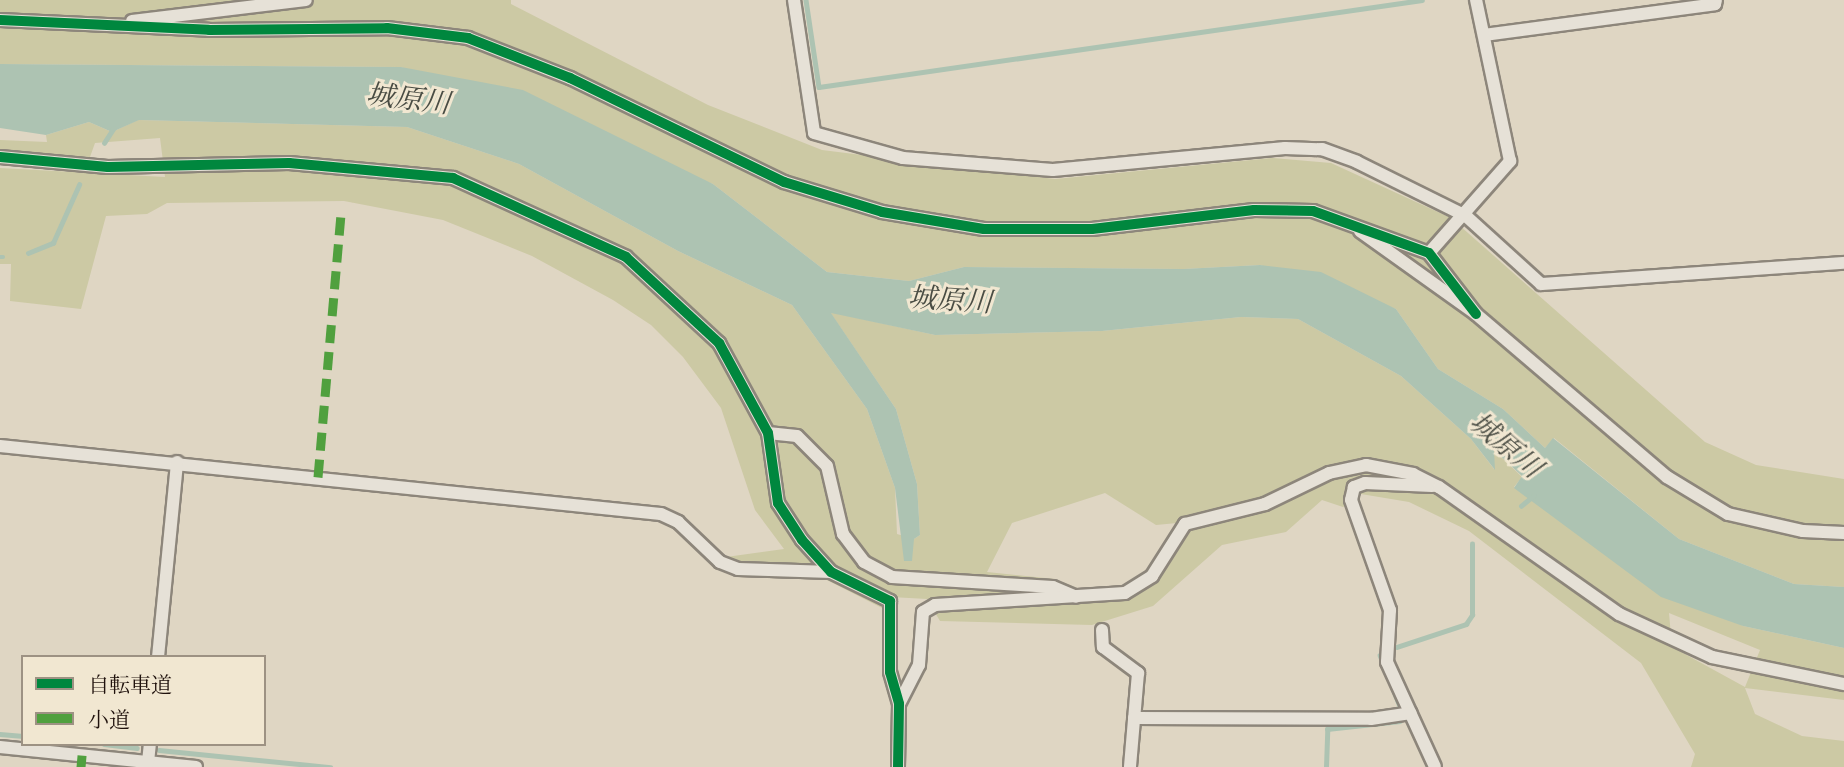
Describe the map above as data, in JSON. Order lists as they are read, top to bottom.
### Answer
{
  "water": ["城原川"],
  "legend": ["自転車道", "小道"]
}
